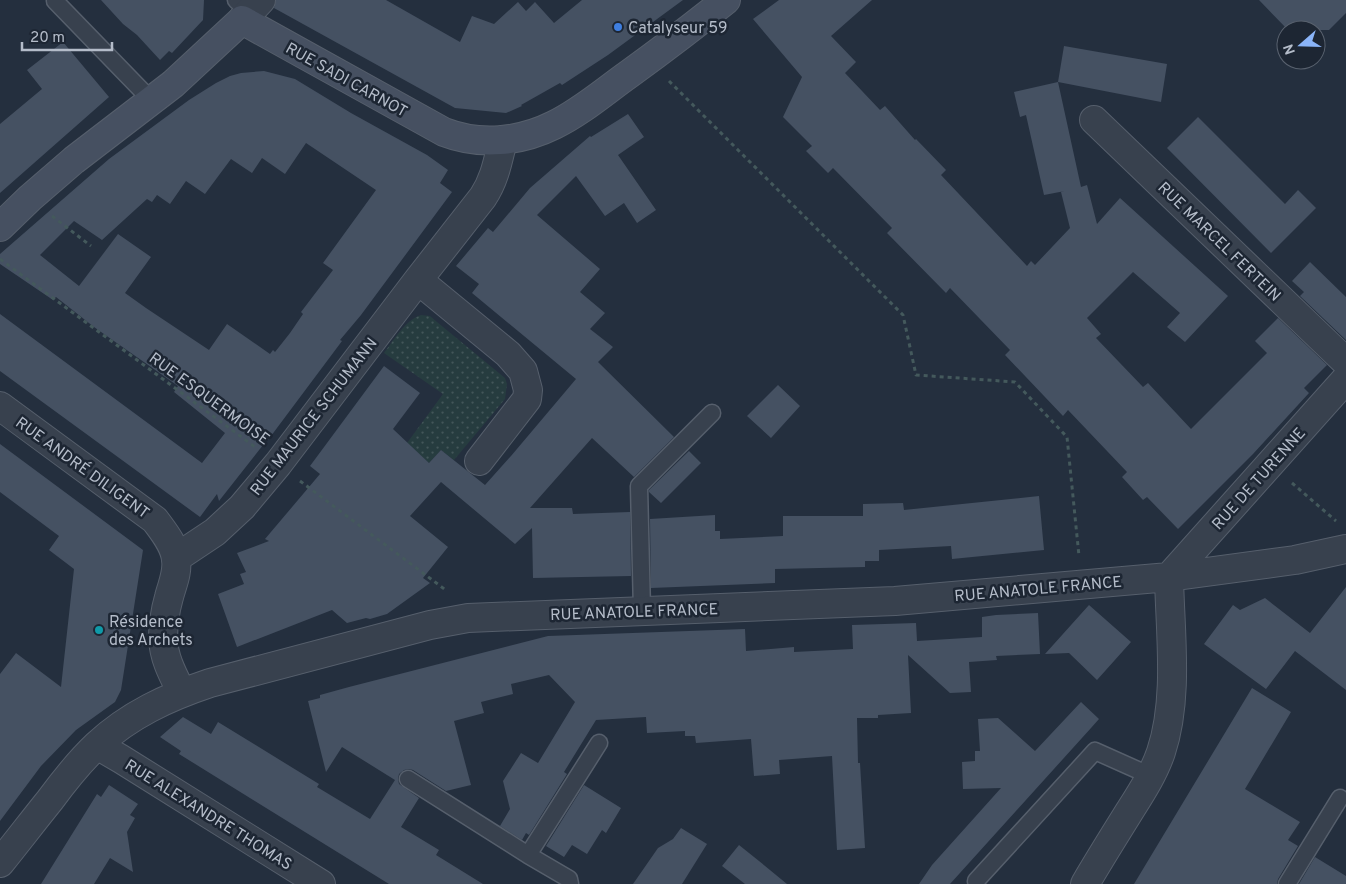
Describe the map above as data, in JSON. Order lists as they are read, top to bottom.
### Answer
{
  "streets": {
    "street": [
      "RUE SADI CARNOT",
      "RUE MARCEL FERTEIN",
      "RUE MAURICE SCHUMANN",
      "RUE ANDRÉ DILIGENT",
      "RUE DE TURENNE",
      "RUE ANATOLE FRANCE",
      "RUE ALEXANDRE THOMAS"
    ],
    "path": ["RUE ESQUERMOISE"]
  },
  "crossings": [
    ["RUE SADI CARNOT", "RUE MAURICE SCHUMANN"],
    ["RUE ESQUERMOISE", "RUE MAURICE SCHUMANN"],
    ["RUE ESQUERMOISE", "RUE ANATOLE FRANCE"],
    ["RUE MAURICE SCHUMANN", "RUE ANDRÉ DILIGENT"],
    ["RUE DE TURENNE", "RUE ANATOLE FRANCE"],
    ["RUE ANATOLE FRANCE", "RUE ALEXANDRE THOMAS"]
  ],
  "places": ["Catalyseur 59", "Résidence des Archets"],
  "scale_bar": "20 m",
  "north": "left"
}
